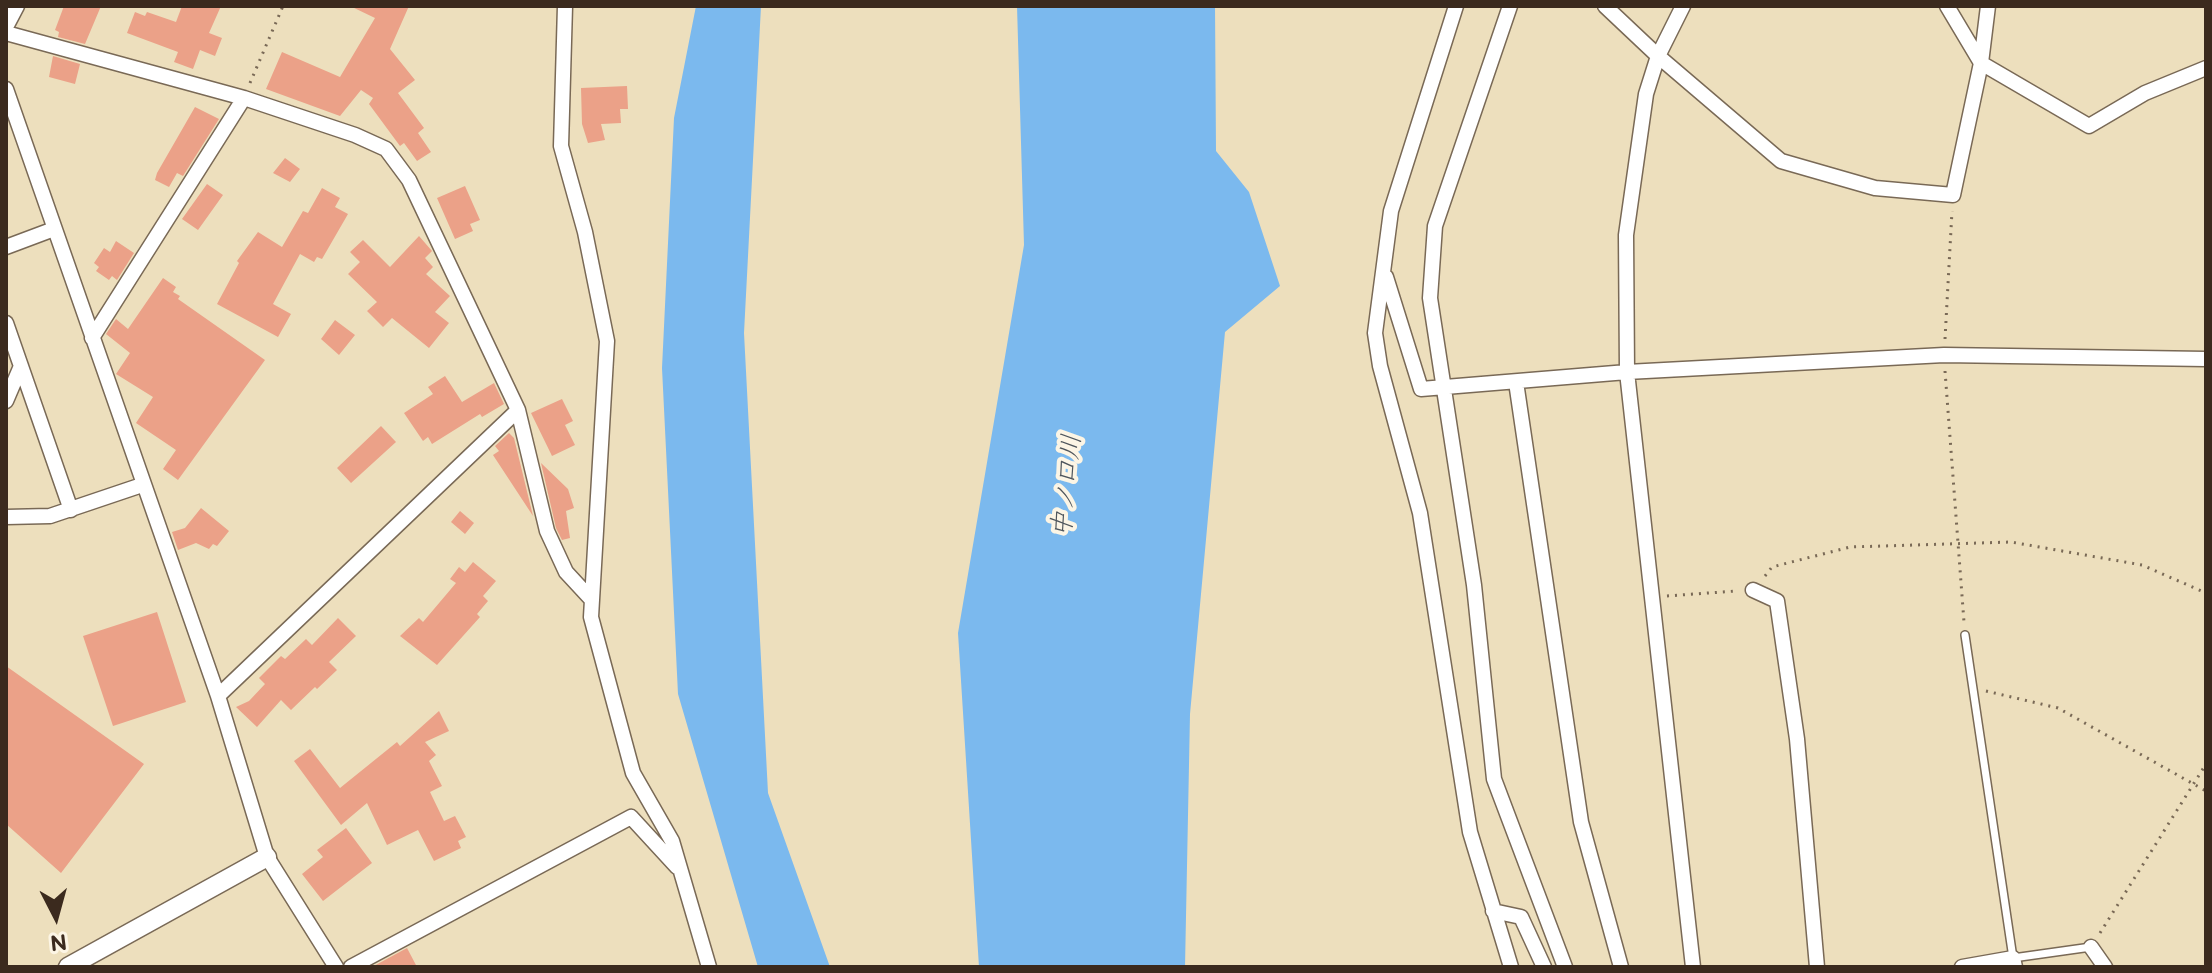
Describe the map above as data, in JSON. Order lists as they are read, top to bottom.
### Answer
{
  "water": ["中ノ口川"],
  "north": "bottom"
}
